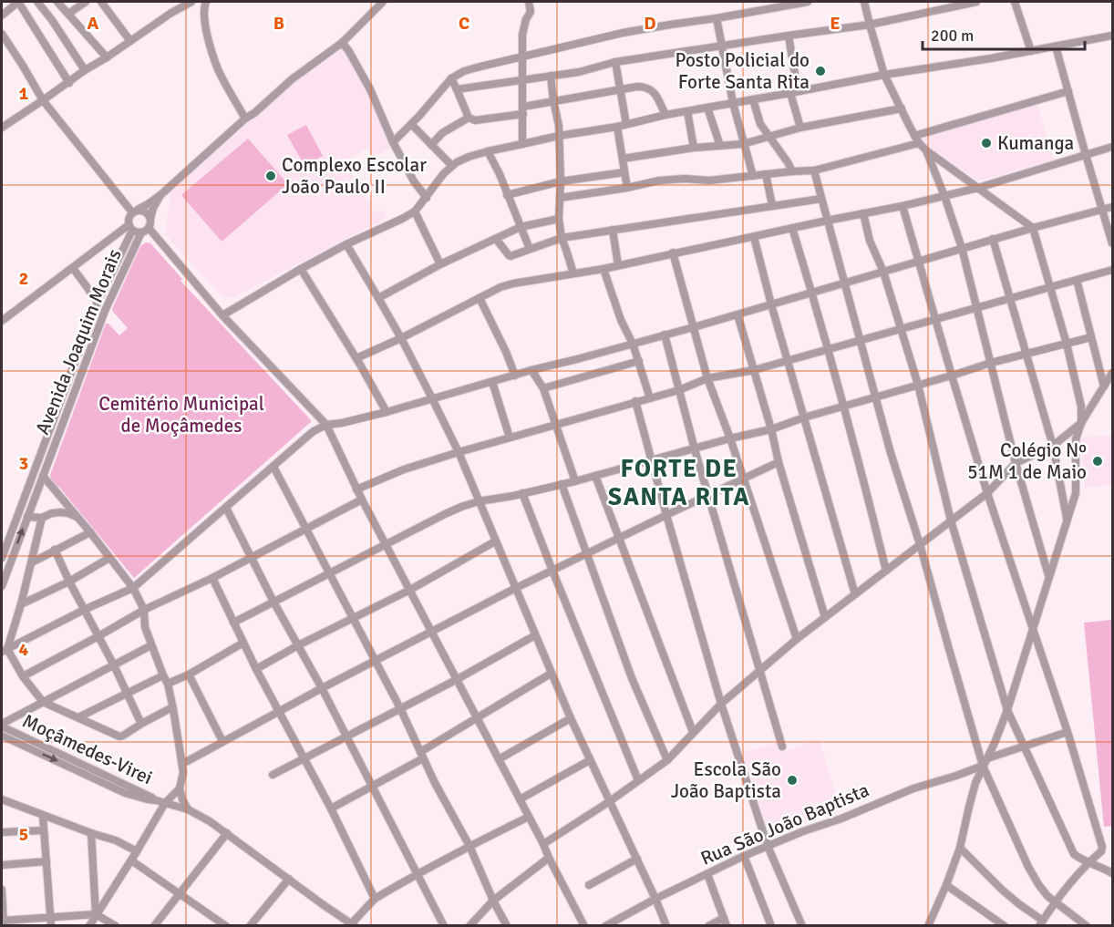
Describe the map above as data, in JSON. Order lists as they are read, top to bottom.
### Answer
{
  "streets": {
    "street": ["Avenida Joaquim Morais", "Moçâmedes-Virei", "Rua São João Baptista"]
  },
  "districts": ["FORTE DE SANTA RITA"],
  "parks": ["Cemitério Municipal de Moçâmedes"],
  "places": [
    "Posto Policial do Forte Santa Rita",
    "Kumanga",
    "Complexo Escolar João Paulo II",
    "Colégio Nº 51M 1 de Maio",
    "Escola São João Baptista"
  ],
  "scale_bar": "200 m",
  "grid": {
    "columns": [
      "A",
      "B",
      "C",
      "D",
      "E"
    ],
    "rows": [
      "1",
      "2",
      "3",
      "4",
      "5"
    ]
  }
}
